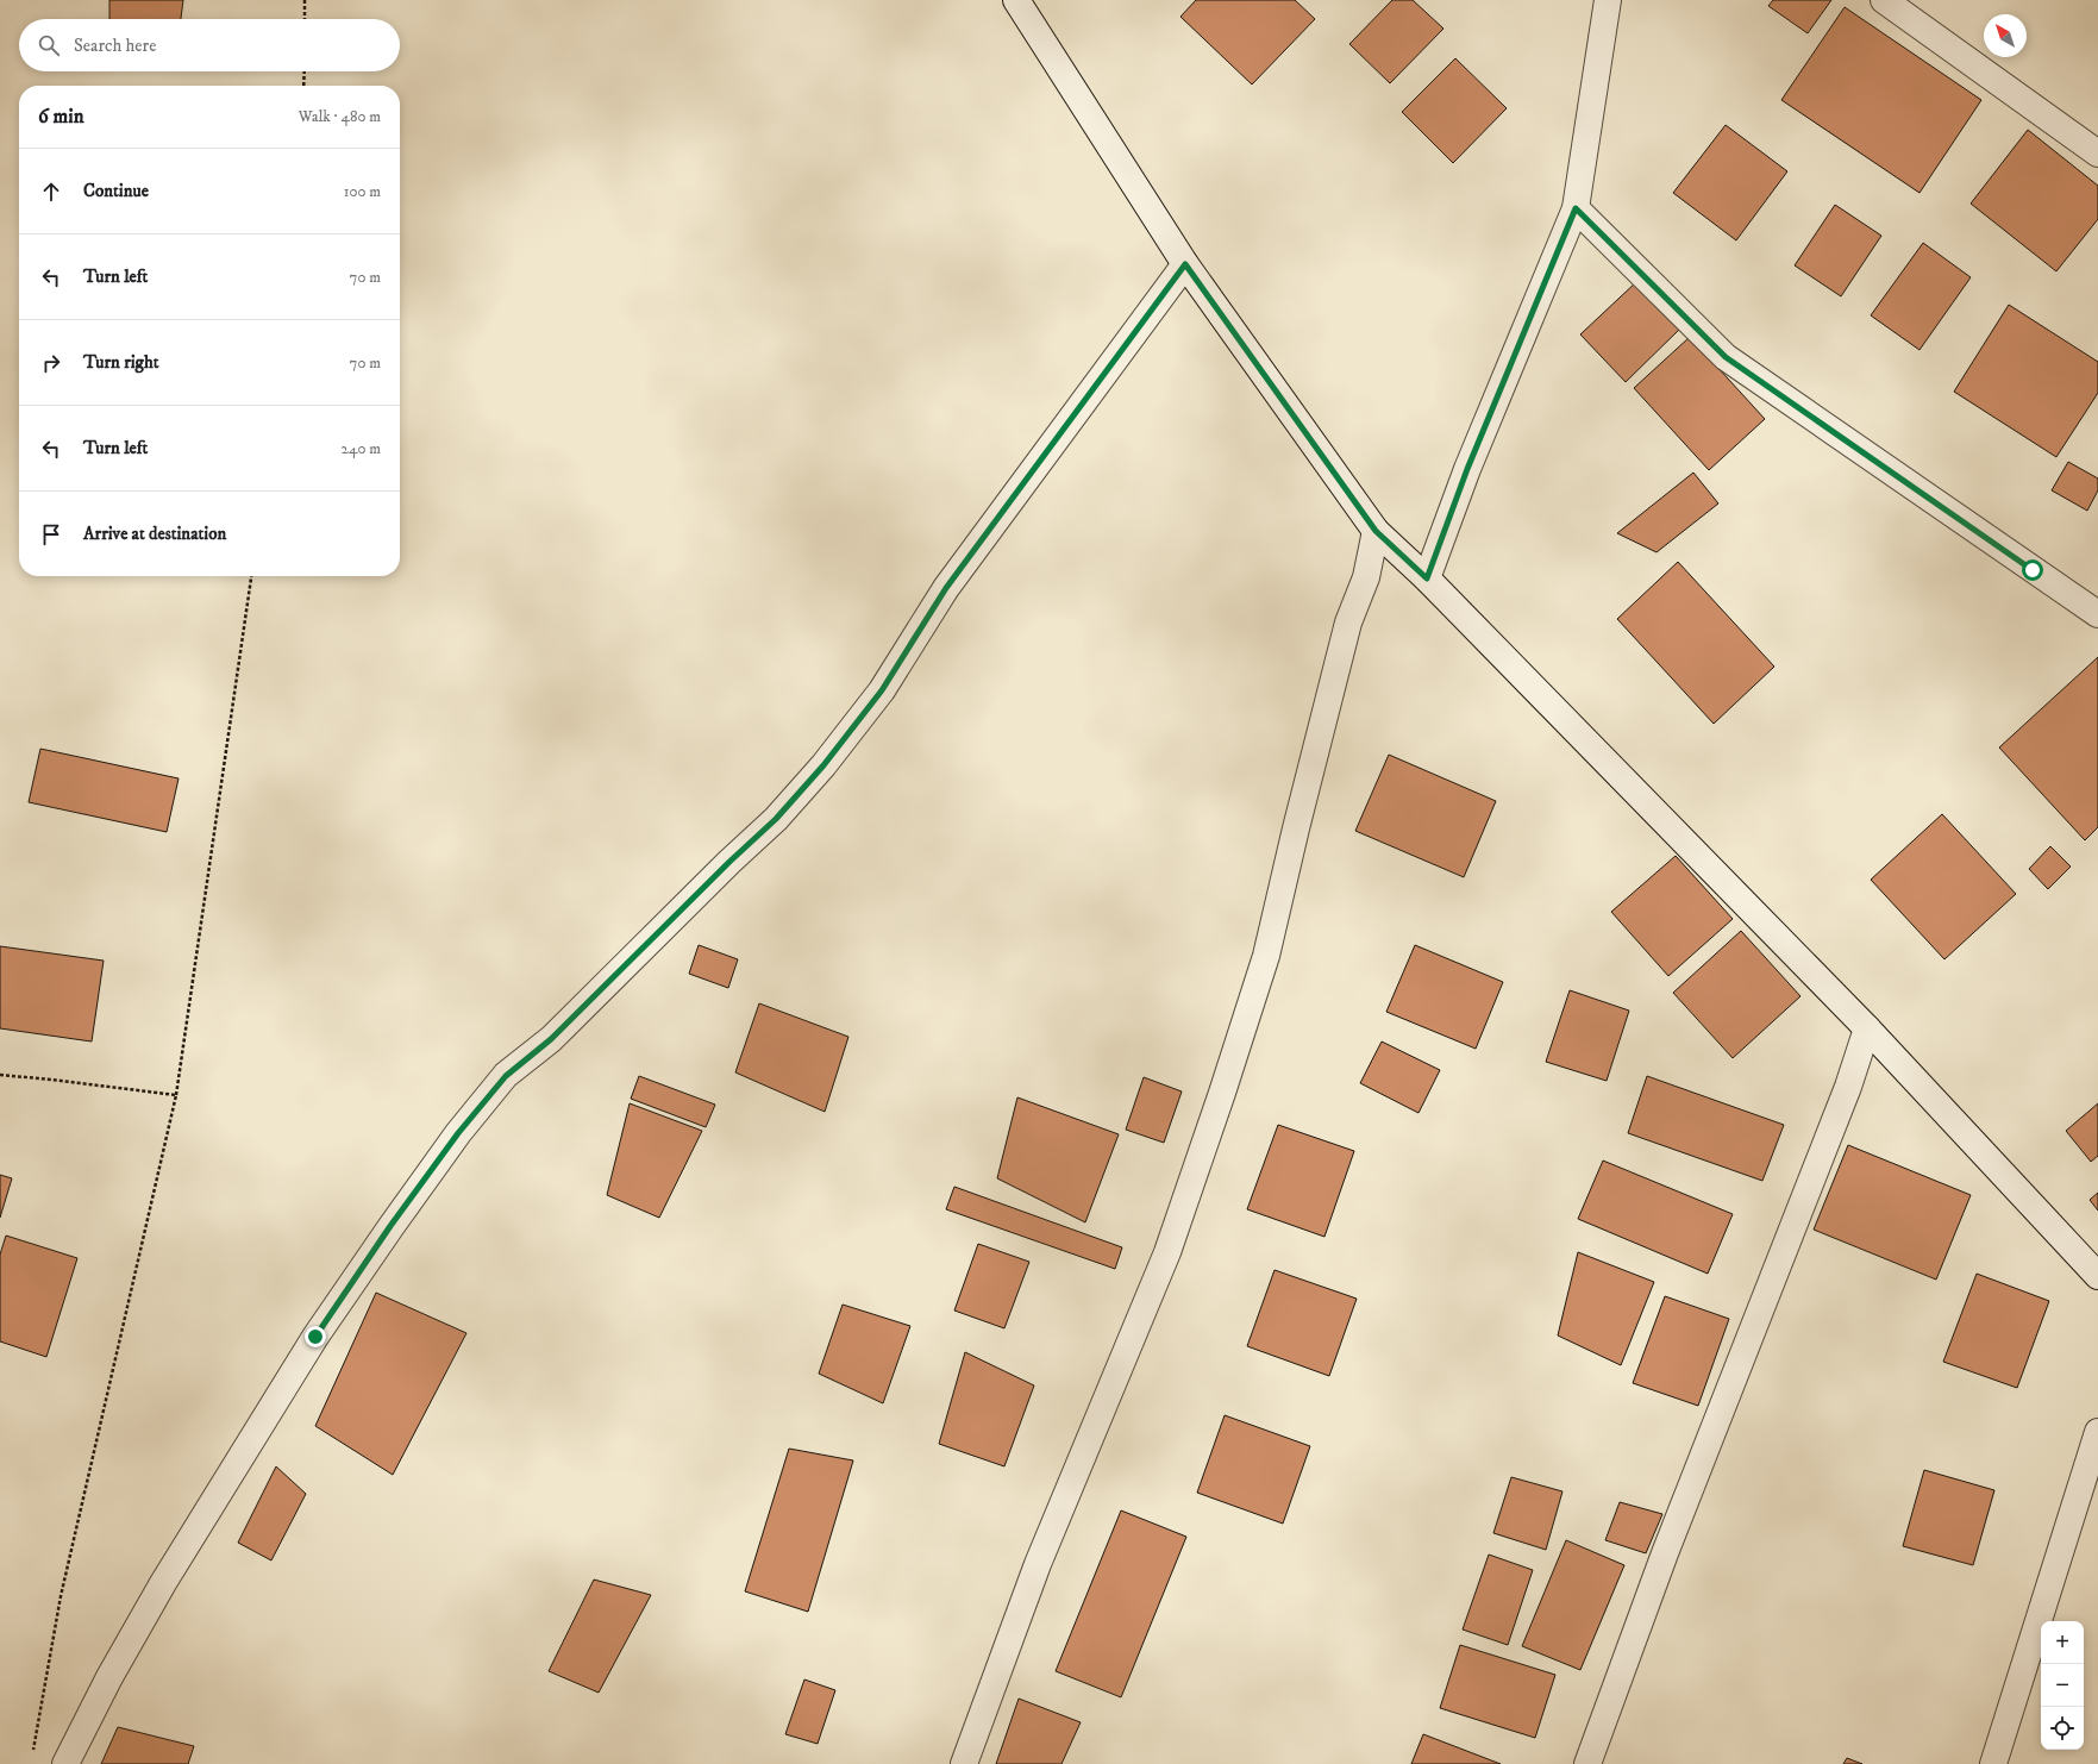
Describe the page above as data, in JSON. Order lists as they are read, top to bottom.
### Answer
{
  "north": "top left",
  "page": {
    "search": "Search here",
    "heading": ["6 min", "Walk · 480 m"],
    "list": [
      ["Continue", "100 m"],
      ["Turn left", "70 m"],
      ["Turn right", "70 m"],
      ["Turn left", "240 m"],
      "Arrive at destination"
    ],
    "map_buttons": ["+", "−"]
  }
}
